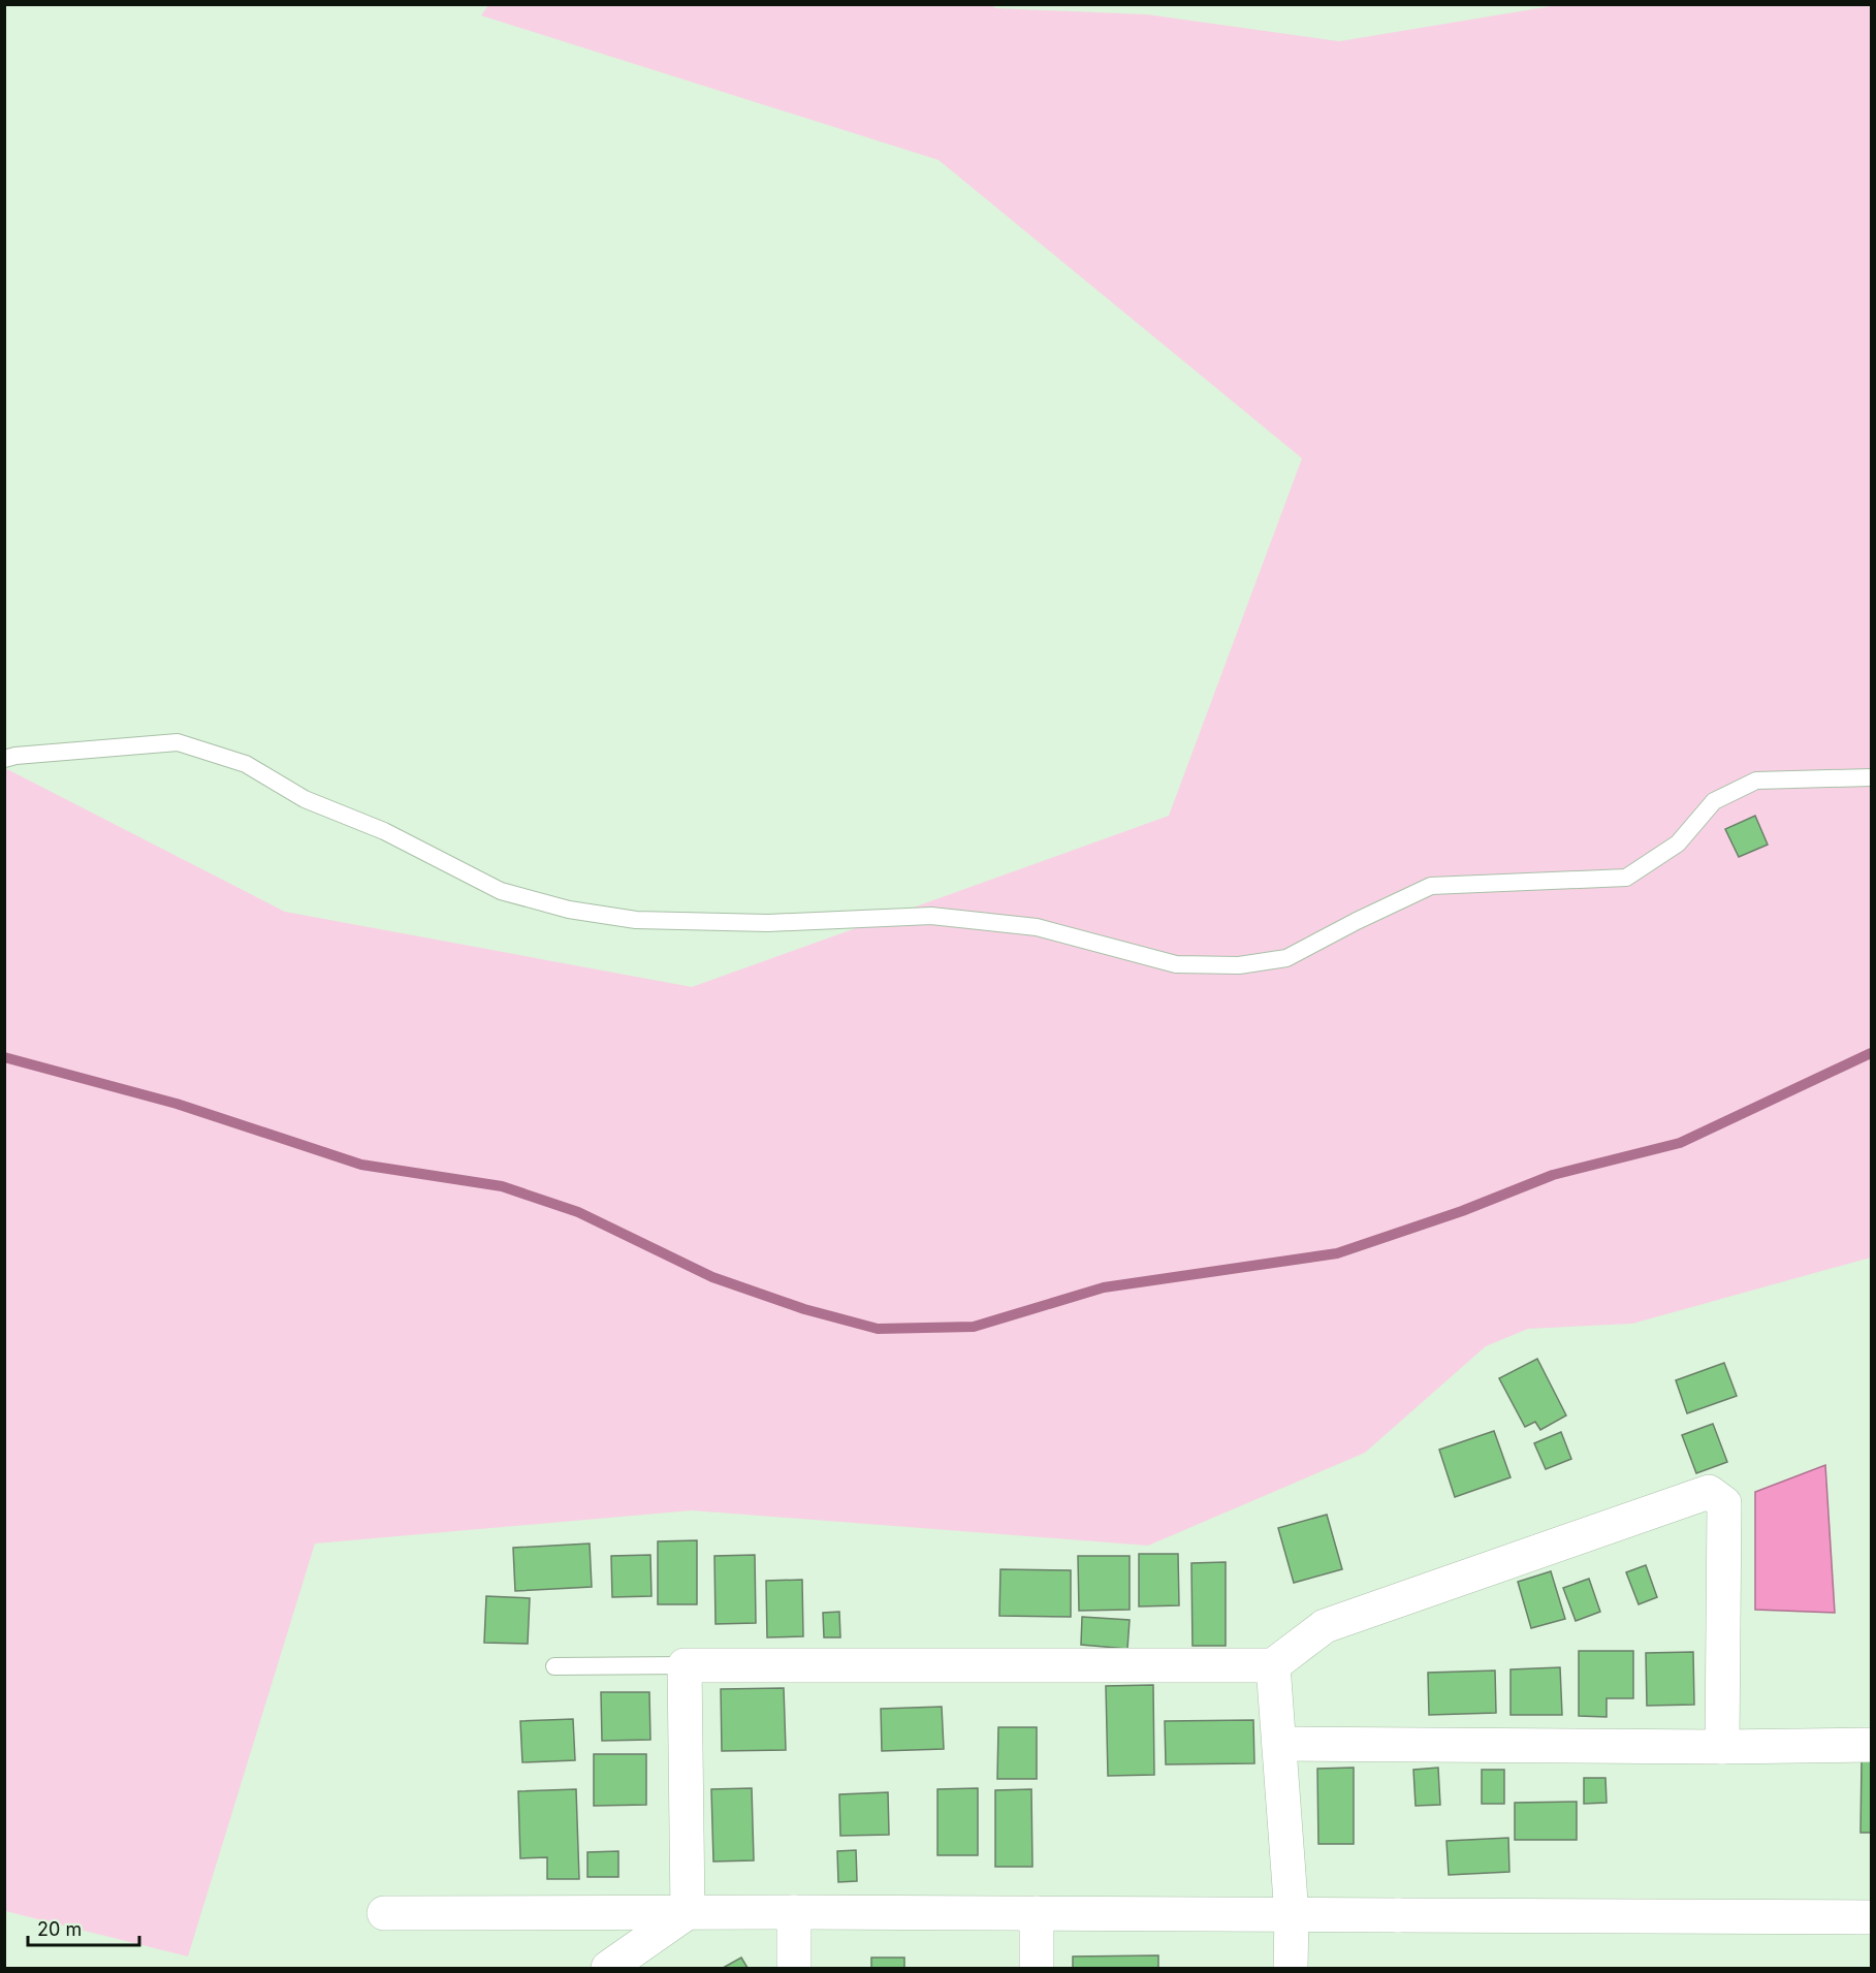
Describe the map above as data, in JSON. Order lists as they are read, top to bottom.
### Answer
{
  "scale_bar": "20 m"
}
